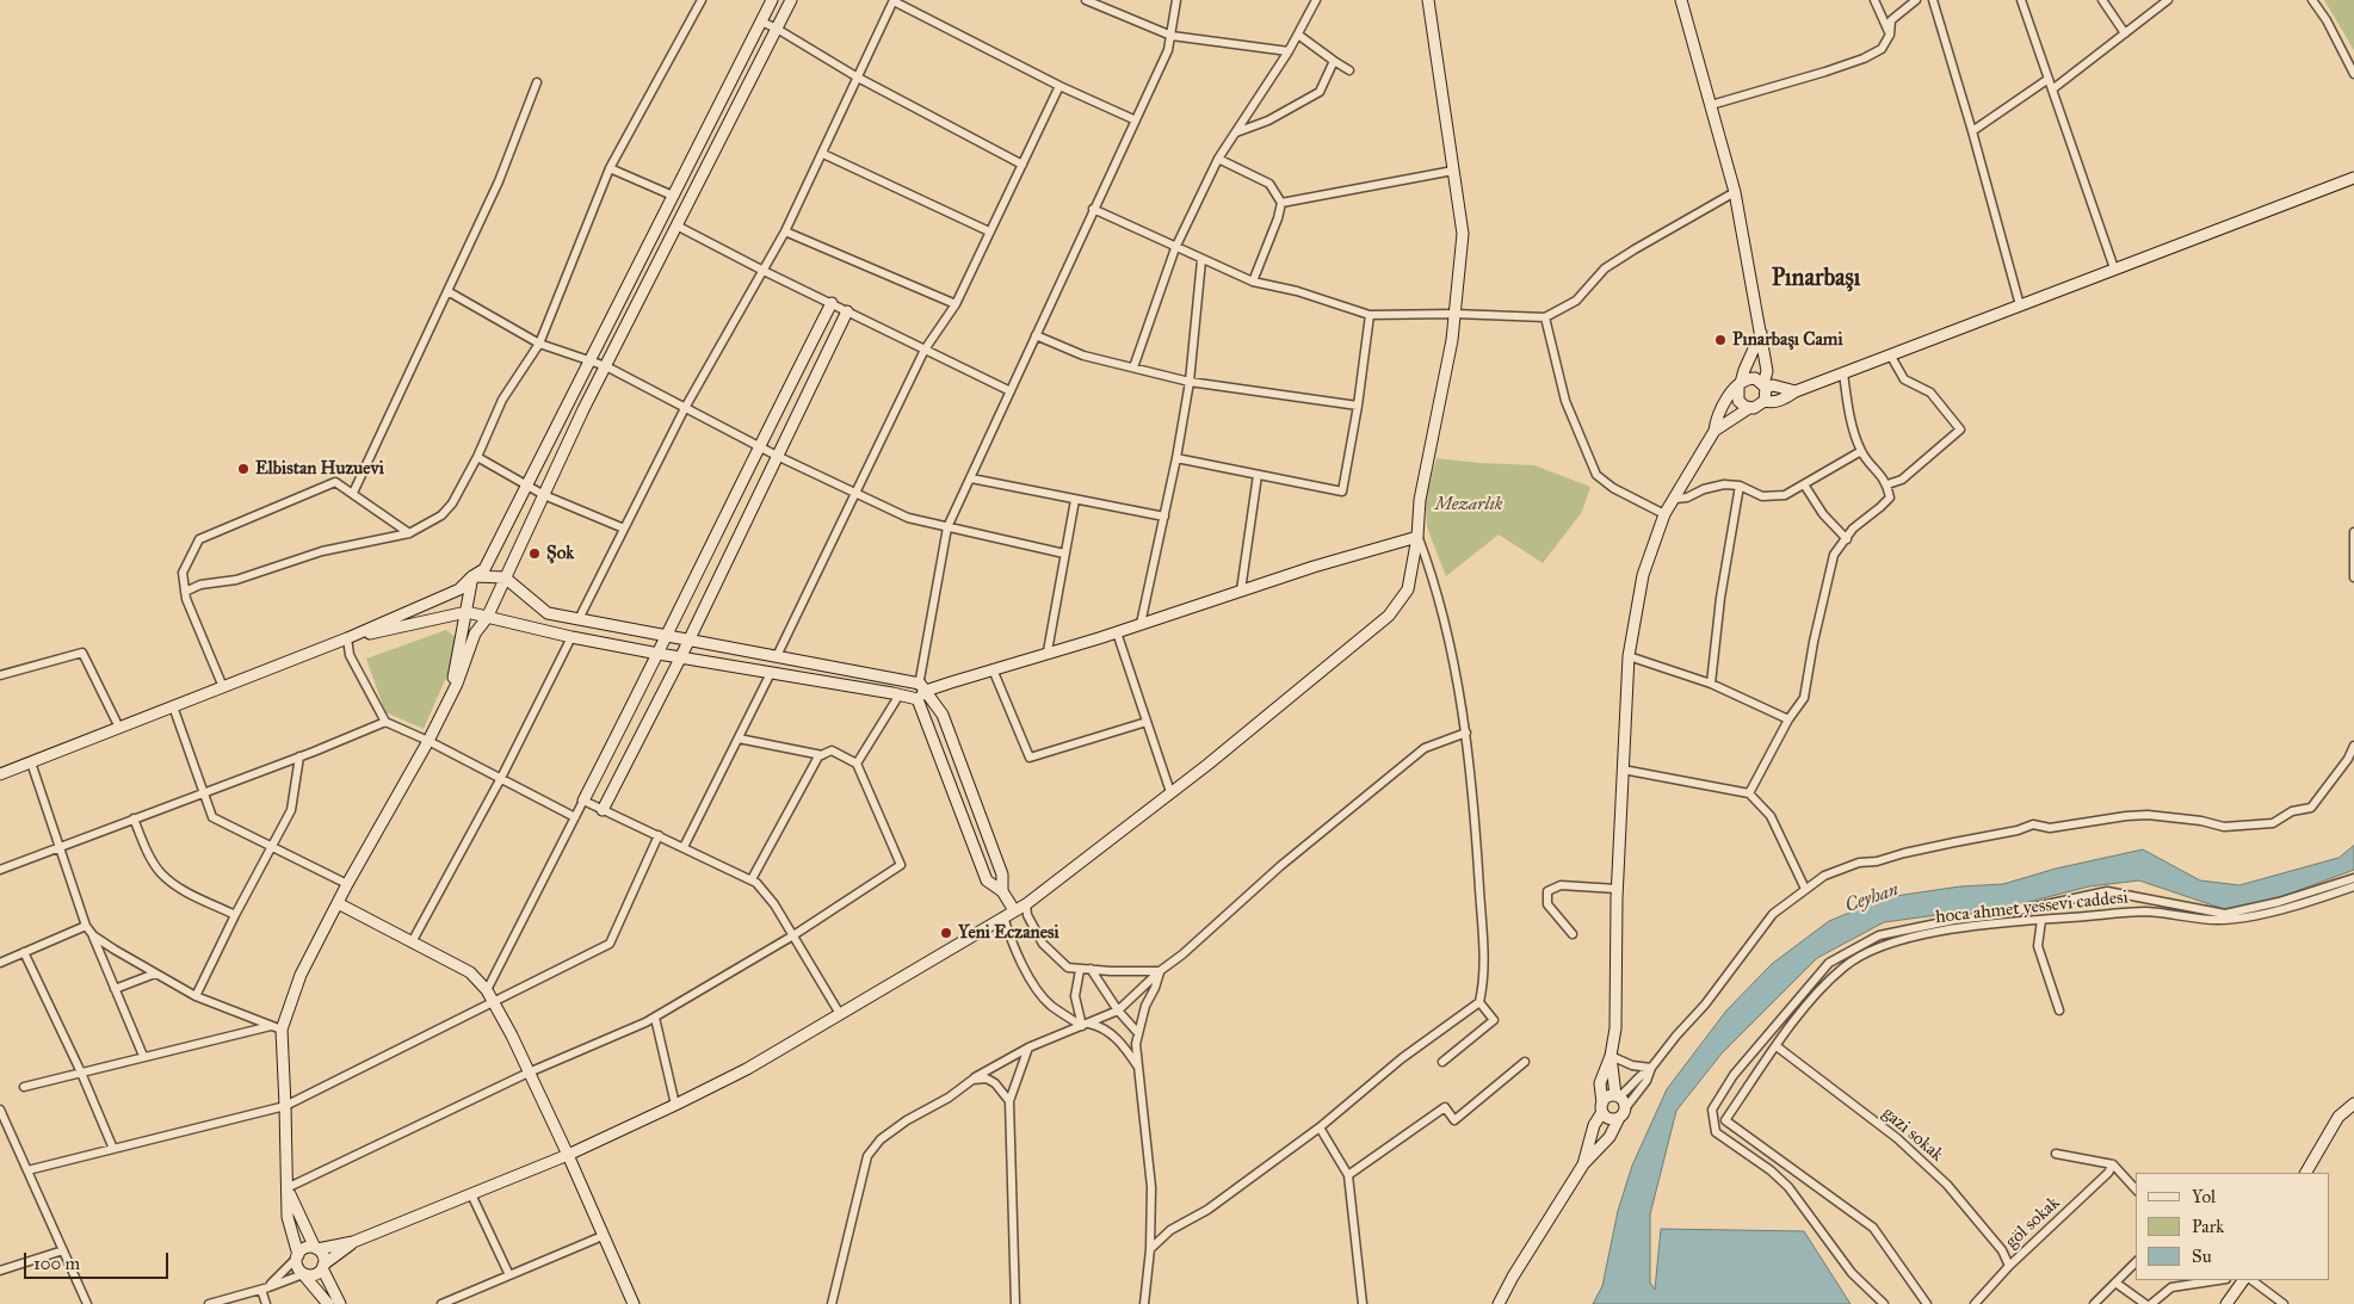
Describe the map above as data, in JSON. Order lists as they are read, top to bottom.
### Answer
{
  "streets": {
    "street": ["hoca ahmet yessevi caddesi", "gazi sokak", "göl sokak"]
  },
  "crossings": [
    ["hoca ahmet yessevi caddesi", "gazi sokak"],
    ["gazi sokak", "göl sokak"]
  ],
  "districts": ["Pınarbaşı"],
  "water": ["Ceyhan"],
  "parks": ["Mezarlık"],
  "places": [
    "Pınarbaşı Cami",
    "Elbistan Huzuevi",
    "Şok",
    "Yeni Eczanesi"
  ],
  "legend": ["Yol", "Park", "Su"],
  "scale_bar": "100 m"
}
